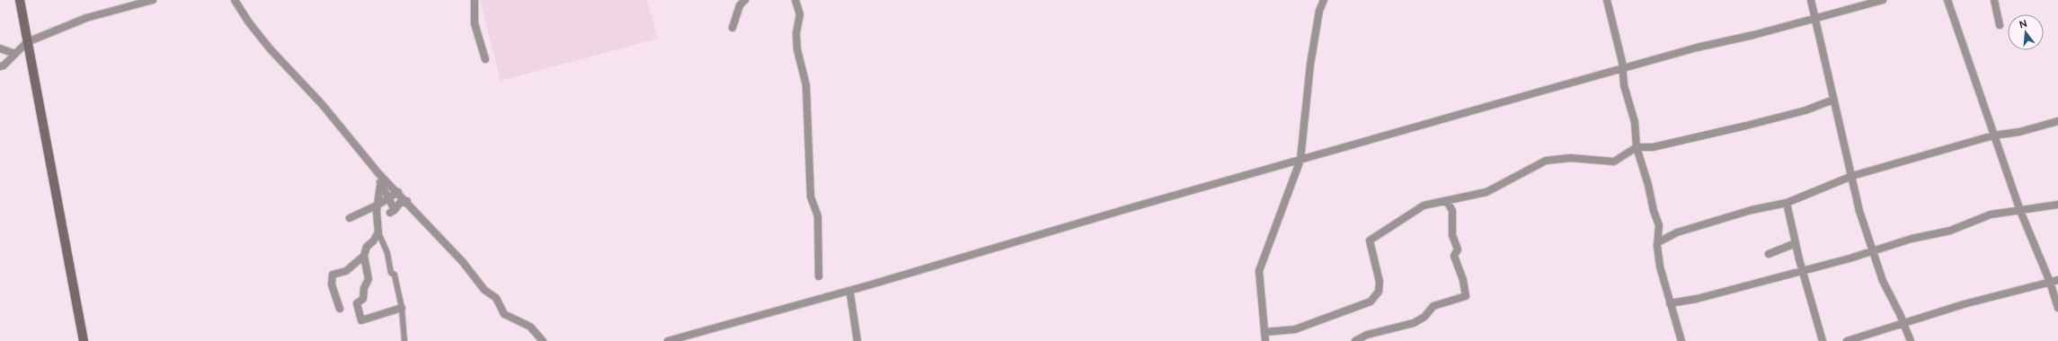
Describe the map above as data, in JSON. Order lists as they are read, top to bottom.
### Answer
{
  "north": "top"
}
